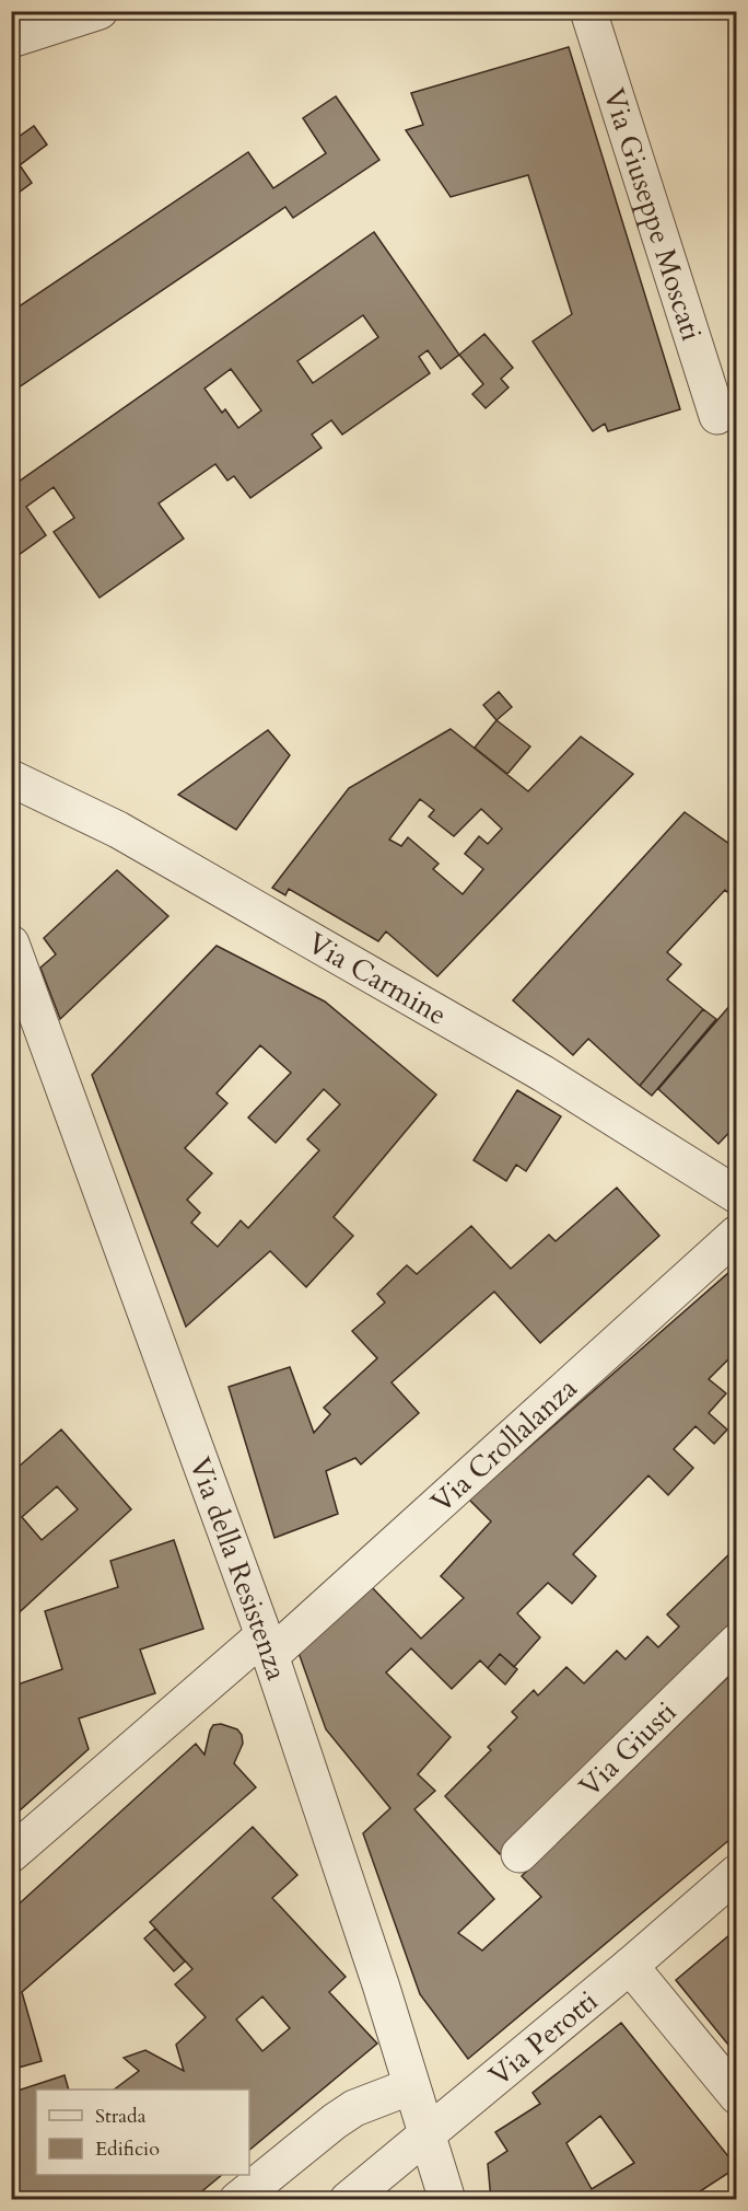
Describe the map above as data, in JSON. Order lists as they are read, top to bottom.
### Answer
{
  "streets": {
    "street": [
      "Via Giuseppe Moscati",
      "Via Carmine",
      "Via Crollalanza",
      "Via della Resistenza",
      "Via Giusti",
      "Via Perotti"
    ]
  },
  "crossings": [
    ["Via Crollalanza", "Via della Resistenza"],
    ["Via della Resistenza", "Via Perotti"]
  ],
  "legend": ["Strada", "Edificio"]
}
